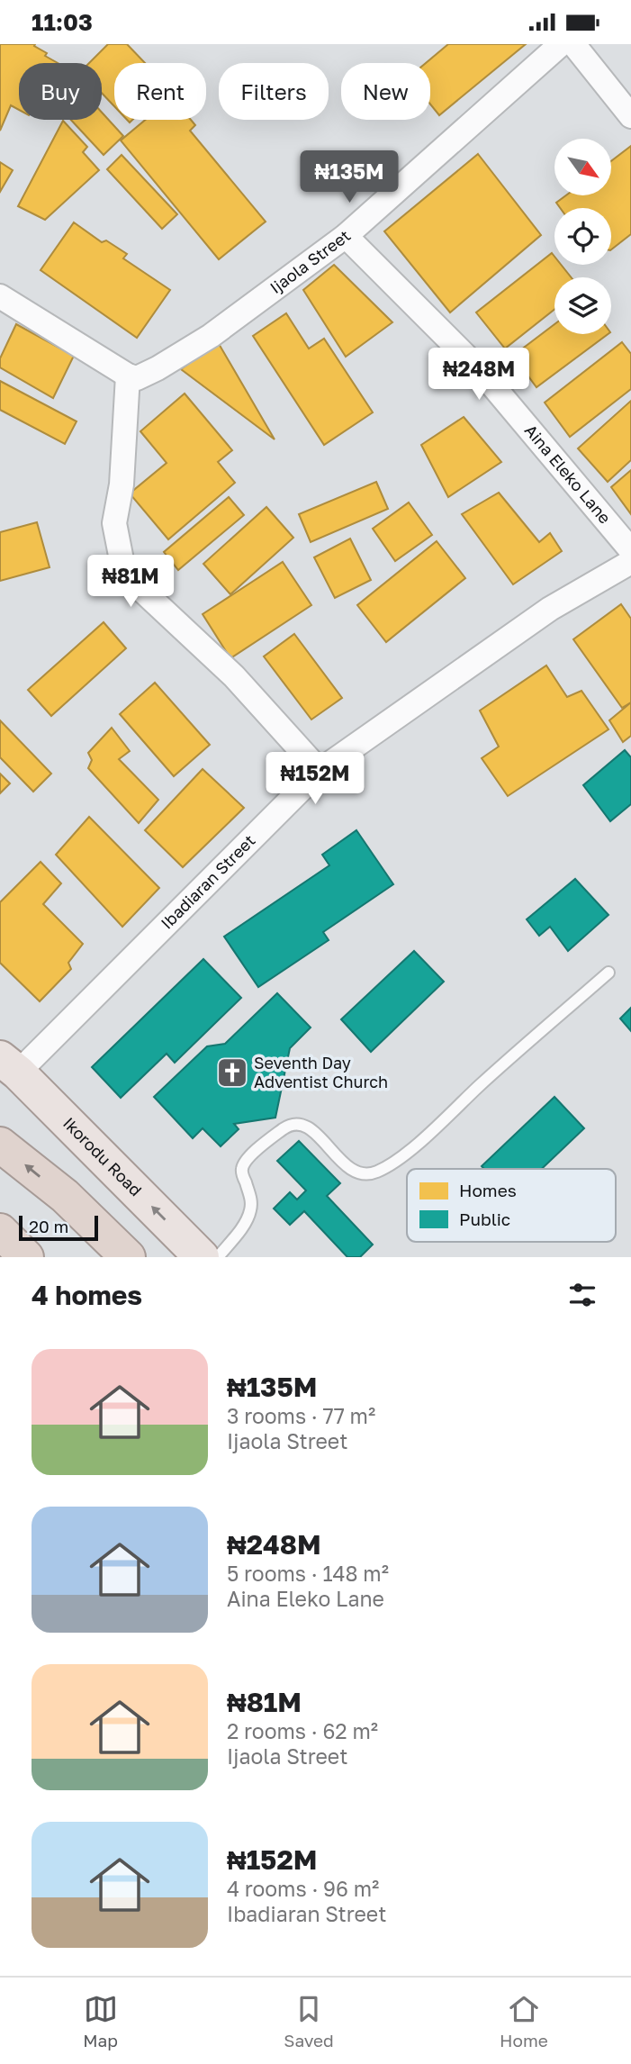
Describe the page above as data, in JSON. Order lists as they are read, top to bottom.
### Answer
{
  "streets": {
    "main road": ["Ikorodu Road"],
    "street": ["Ijaola Street", "Aina Eleko Lane", "Ibadiaran Street"]
  },
  "crossings": [
    ["Ijaola Street", "Aina Eleko Lane"],
    ["Ibadiaran Street", "Ikorodu Road"]
  ],
  "one_way": ["Ikorodu Road"],
  "places": {
    "church": ["Seventh Day Adventist Church"]
  },
  "legend": ["Homes", "Public"],
  "scale_bar": "20 m",
  "north": "bottom right",
  "page": {
    "status": "11:03",
    "chip": [
      "Buy",
      "Rent",
      "Filters",
      "New"
    ],
    "price": [
      "₦135M",
      "₦248M",
      "₦81M",
      "₦152M"
    ],
    "scale": "20 m",
    "heading": "4 homes",
    "list": [
      {
        "name": "₦135M",
        "note": "3 rooms · 77 m² · Ijaola Street"
      },
      {
        "name": "₦248M",
        "note": "5 rooms · 148 m² · Aina Eleko Lane"
      },
      {
        "name": "₦81M",
        "note": "2 rooms · 62 m² · Ijaola Street"
      },
      {
        "name": "₦152M",
        "note": "4 rooms · 96 m² · Ibadiaran Street"
      }
    ],
    "tabs": ["Map", "Saved", "Home"]
  }
}
